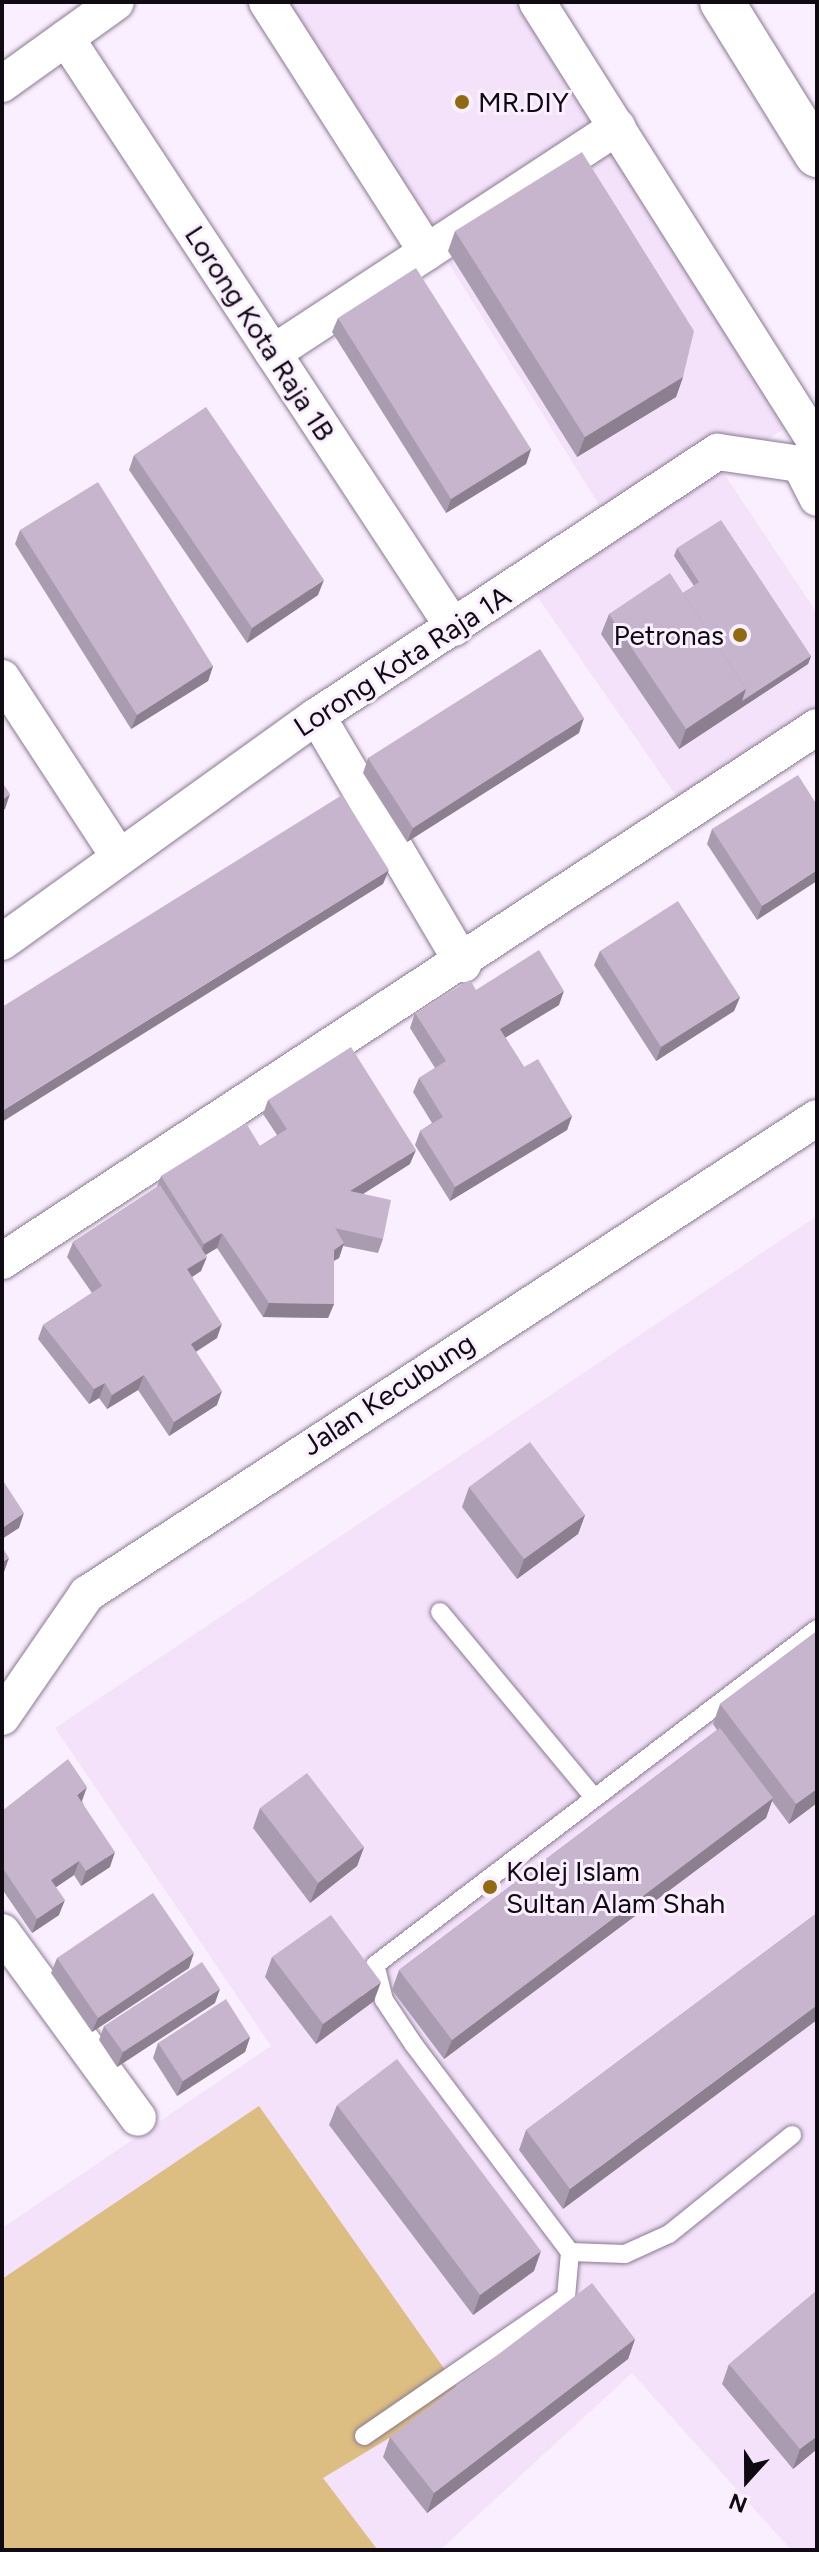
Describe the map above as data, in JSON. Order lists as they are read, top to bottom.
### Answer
{
  "streets": {
    "street": ["Lorong Kota Raja 1B", "Lorong Kota Raja 1A", "Jalan Kecubung"]
  },
  "crossings": [
    ["Lorong Kota Raja 1B", "Lorong Kota Raja 1A"]
  ],
  "places": ["MR.DIY", "Petronas", "Kolej Islam Sultan Alam Shah"],
  "north": "bottom"
}
